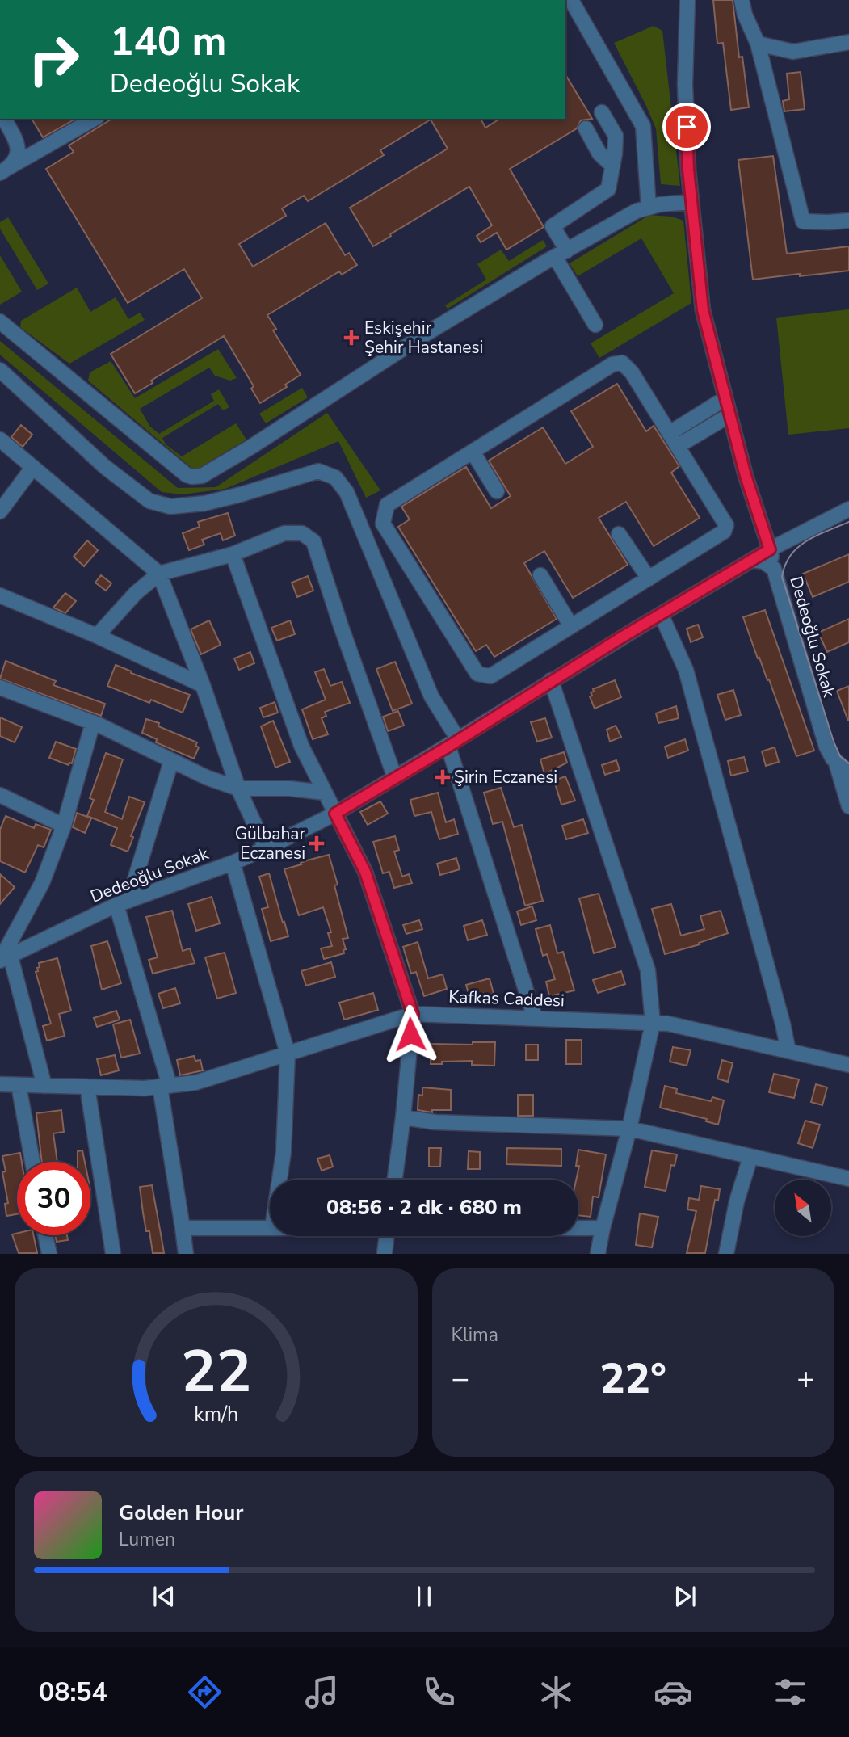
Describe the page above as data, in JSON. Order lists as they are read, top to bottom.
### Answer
{
  "streets": {
    "street": ["Dedeoğlu Sokak", "Kafkas Caddesi"]
  },
  "places": {
    "health": ["Eskişehir Şehir Hastanesi", "Şirin Eczanesi", "Gülbahar Eczanesi"]
  },
  "north": "top left",
  "page": {
    "turn": ["140 m", "Dedeoğlu Sokak"],
    "limit": "30",
    "trip": "08:56 · 2 dk · 680 m",
    "tile": "Klima",
    "heat": ["−", "22°", "+"],
    "song": ["Golden Hour", "Lumen"],
    "tabs": "08:54",
    "gauge": ["22", "km/h"]
  }
}
